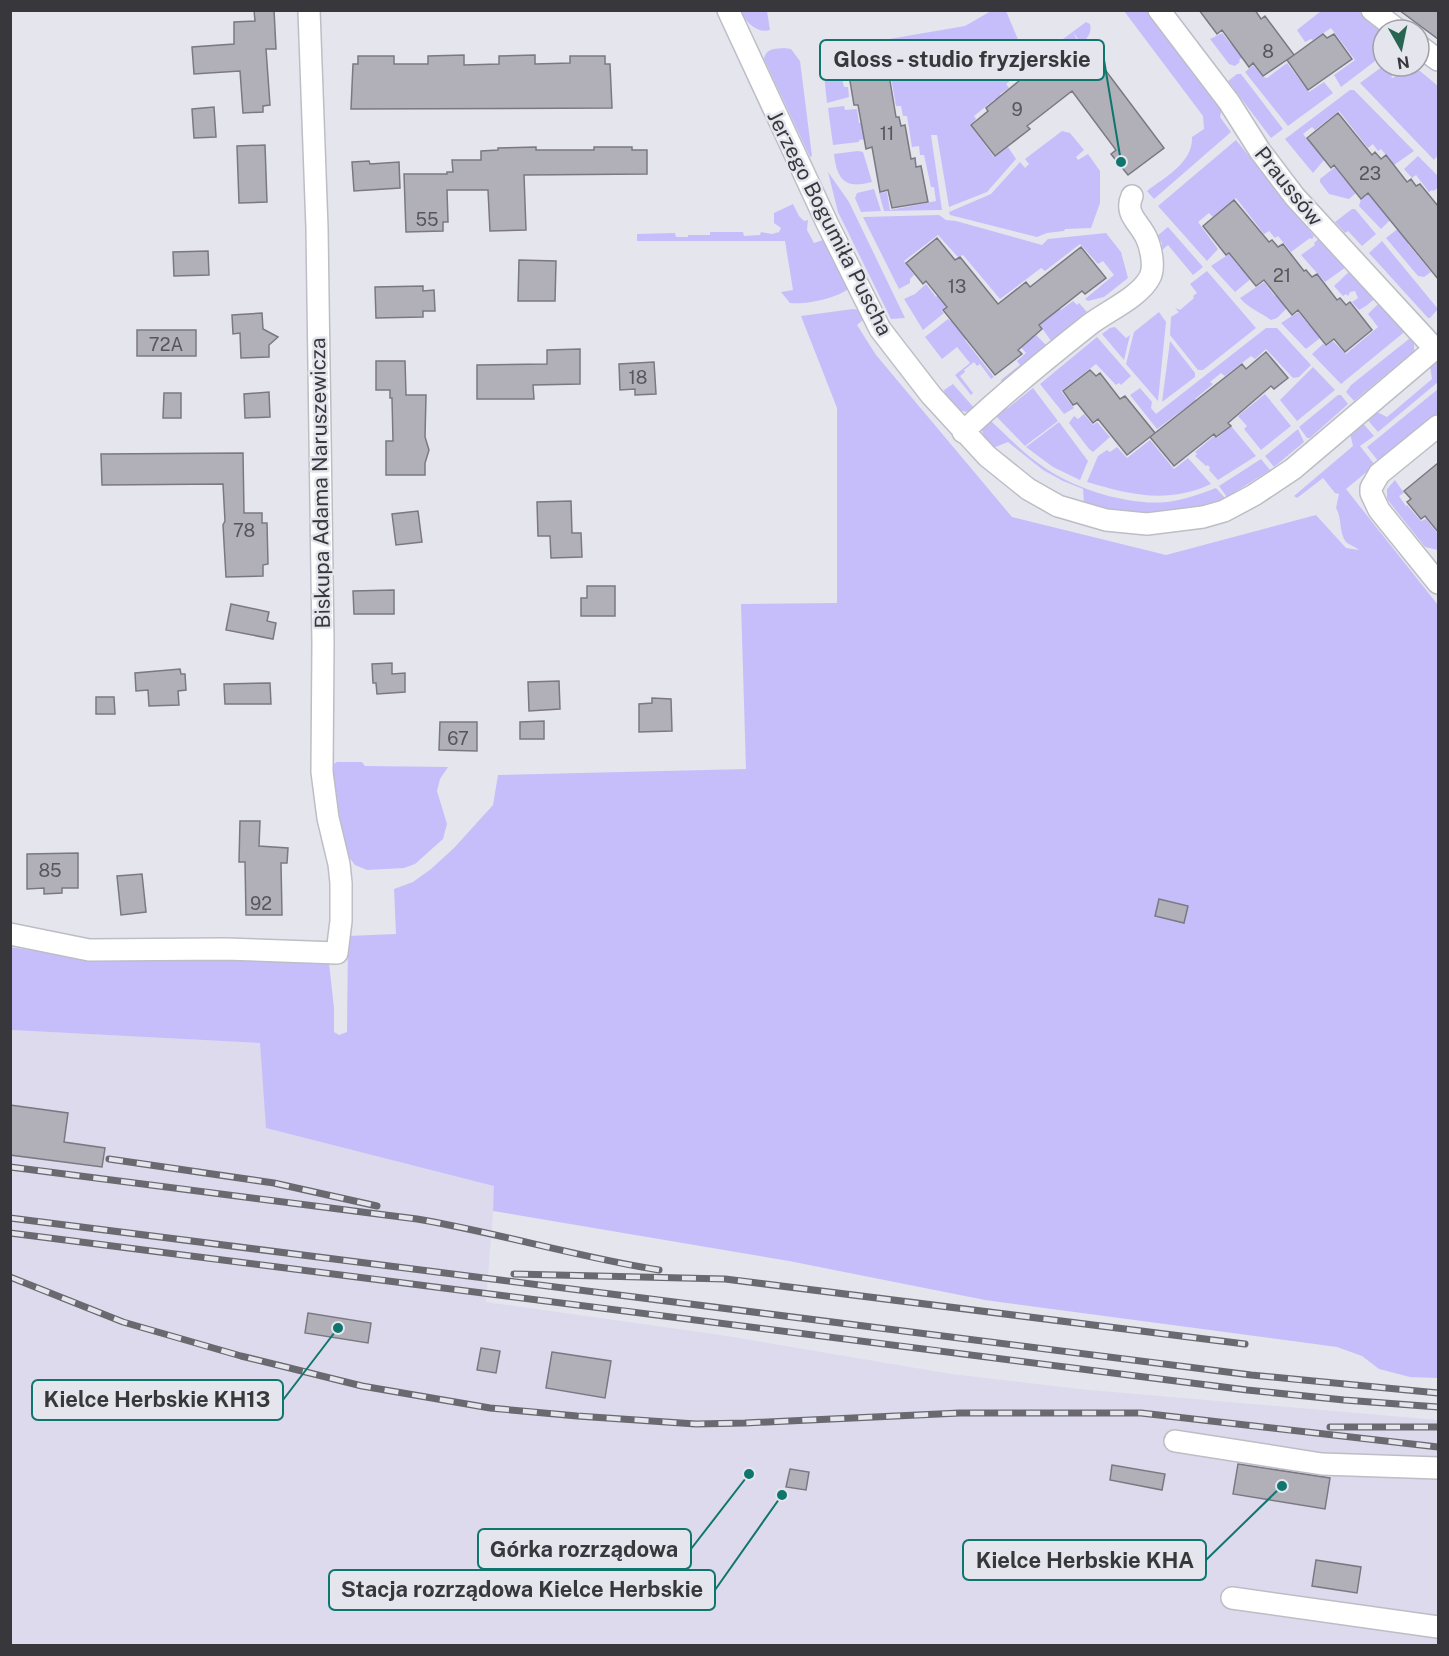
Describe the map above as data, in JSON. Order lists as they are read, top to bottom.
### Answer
{
  "streets": {
    "street": ["Praussów", "Jerzego Bogumiła Puscha", "Biskupa Adama Naruszewicza"]
  },
  "crossings": [
    ["Praussów", "Jerzego Bogumiła Puscha"]
  ],
  "places": [
    "Gloss - studio fryzjerskie",
    "Kielce Herbskie KH13",
    "Górka rozrządowa",
    "Kielce Herbskie KHA",
    "Stacja rozrządowa Kielce Herbskie"
  ],
  "house_numbers": [
    "8",
    "9",
    "11",
    "23",
    "55",
    "21",
    "13",
    "72A",
    "18",
    "78",
    "67",
    "85",
    "92"
  ],
  "north": "bottom"
}
